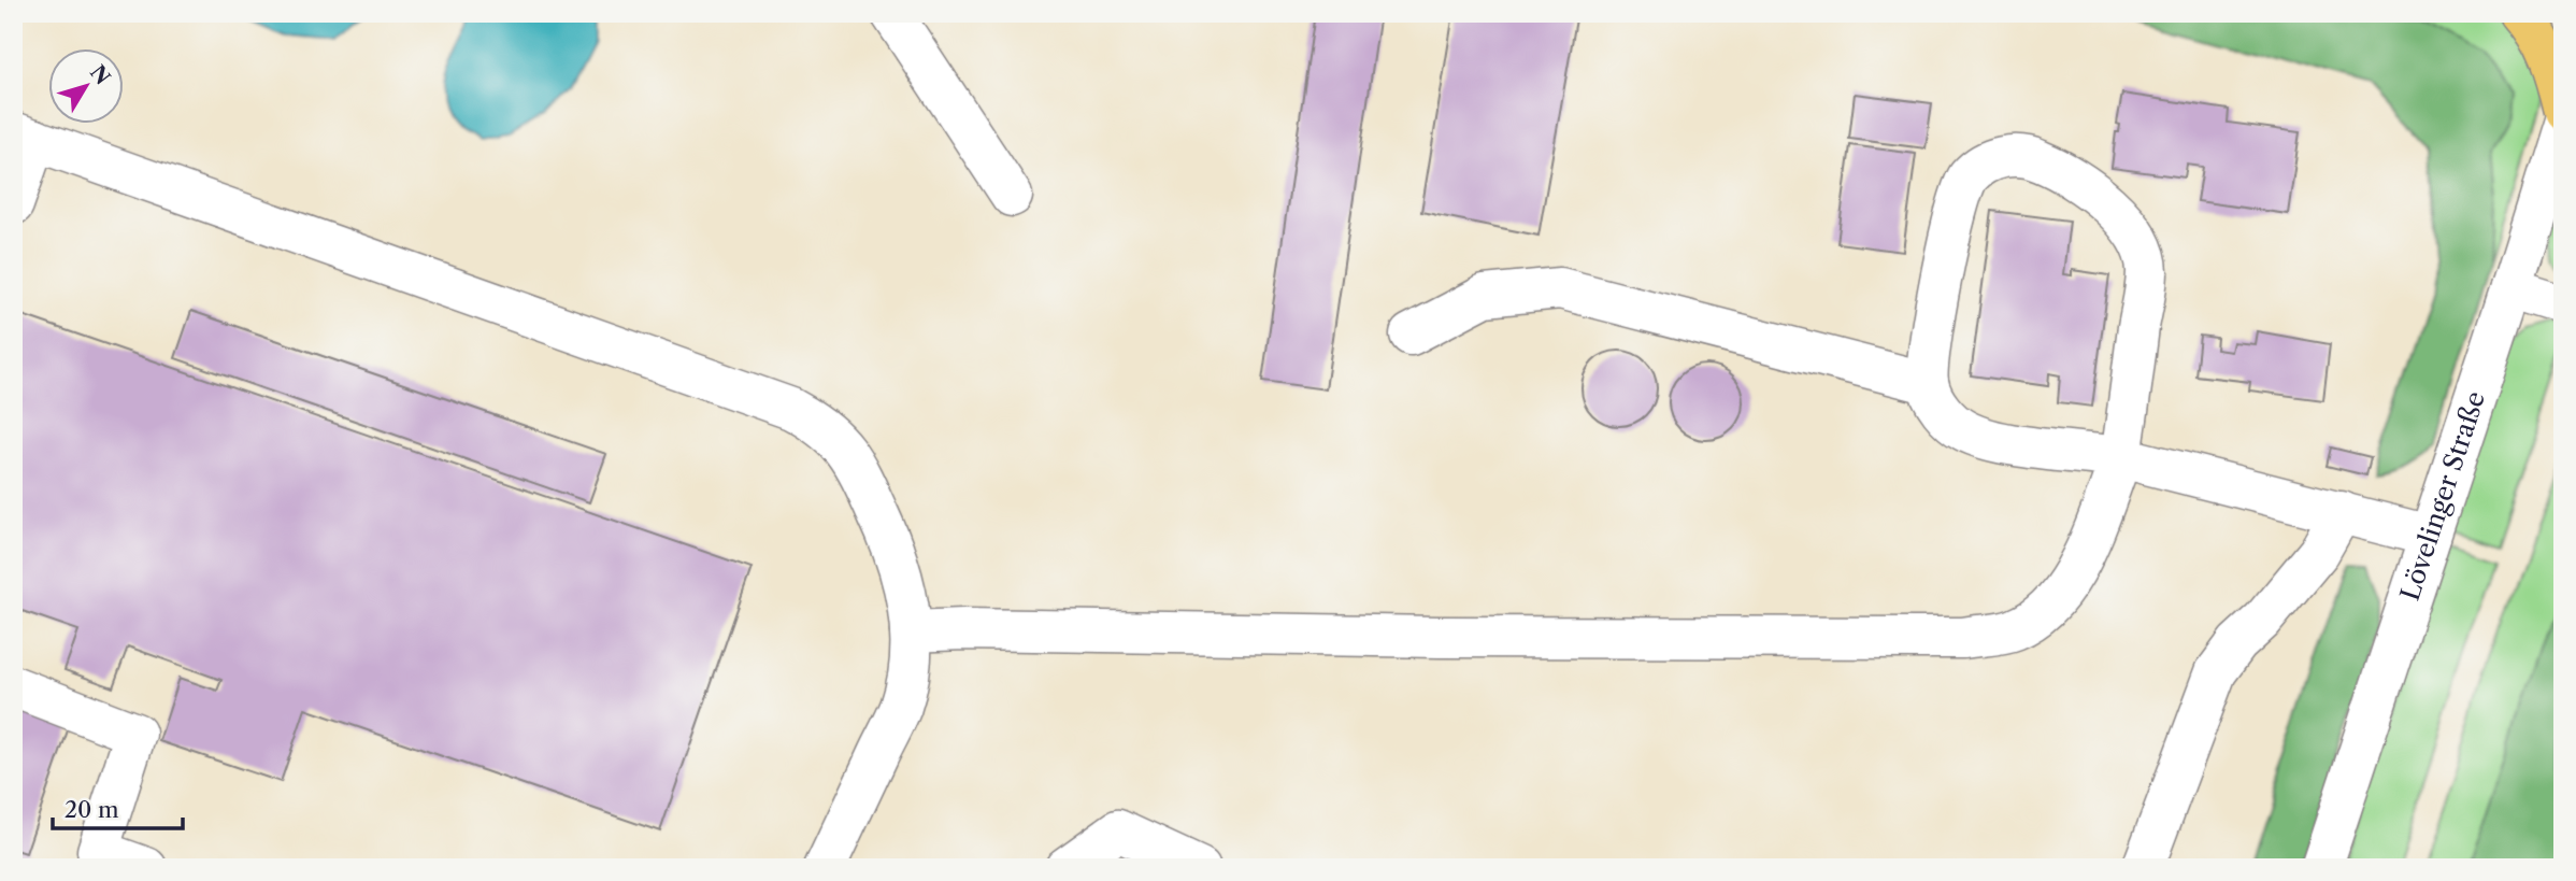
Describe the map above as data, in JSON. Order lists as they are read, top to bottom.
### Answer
{
  "streets": {
    "street": ["Lövelinger Straße"]
  },
  "scale_bar": "20 m",
  "north": "top right"
}
